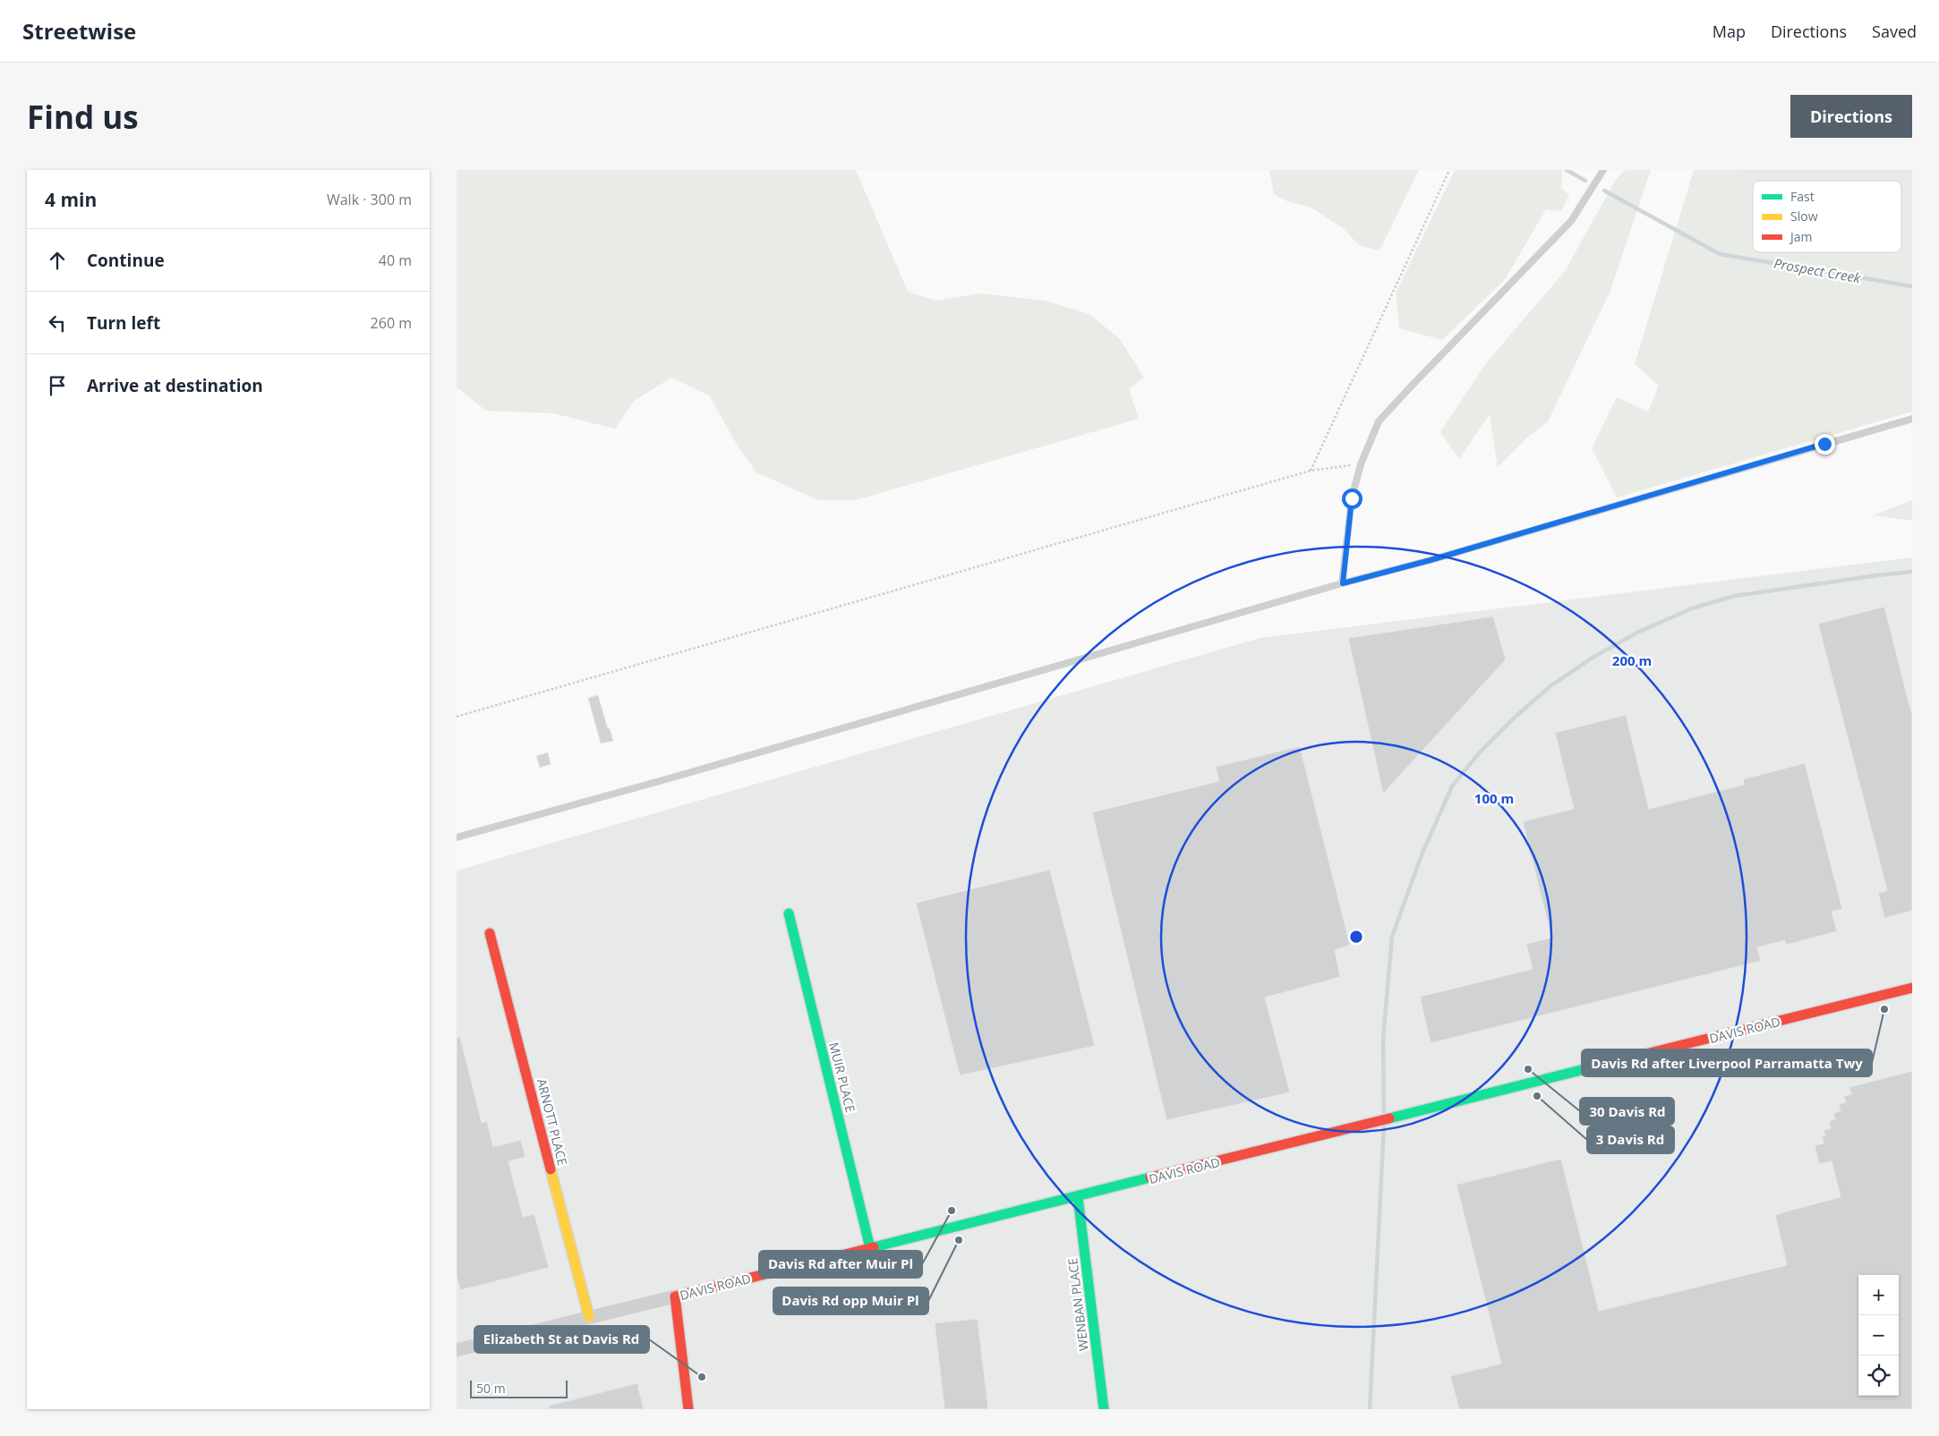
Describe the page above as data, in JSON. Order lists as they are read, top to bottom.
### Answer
{
  "streets": {
    "street": [
      "DAVIS ROAD",
      "MUIR PLACE",
      "ARNOTT PLACE",
      "WENBAN PLACE"
    ]
  },
  "crossings": [
    ["DAVIS ROAD", "MUIR PLACE"],
    ["DAVIS ROAD", "ARNOTT PLACE"],
    ["DAVIS ROAD", "WENBAN PLACE"]
  ],
  "water": ["Prospect Creek"],
  "places": [
    "Davis Rd after Liverpool Parramatta Twy",
    "30 Davis Rd",
    "3 Davis Rd",
    "Davis Rd after Muir Pl",
    "Davis Rd opp Muir Pl",
    "Elizabeth St at Davis Rd"
  ],
  "legend": ["Fast", "Slow", "Jam"],
  "scale_bar": "50 m",
  "page": {
    "header": "Streetwise",
    "nav": ["Map", "Directions", "Saved"],
    "buttons": "Directions",
    "title": "Find us",
    "heading": ["4 min", "Walk · 300 m"],
    "list": [
      ["Continue", "40 m"],
      ["Turn left", "260 m"],
      "Arrive at destination"
    ],
    "map_buttons": ["+", "−"],
    "scale": "50 m"
  },
  "rings": ["200 m", "100 m"]
}
